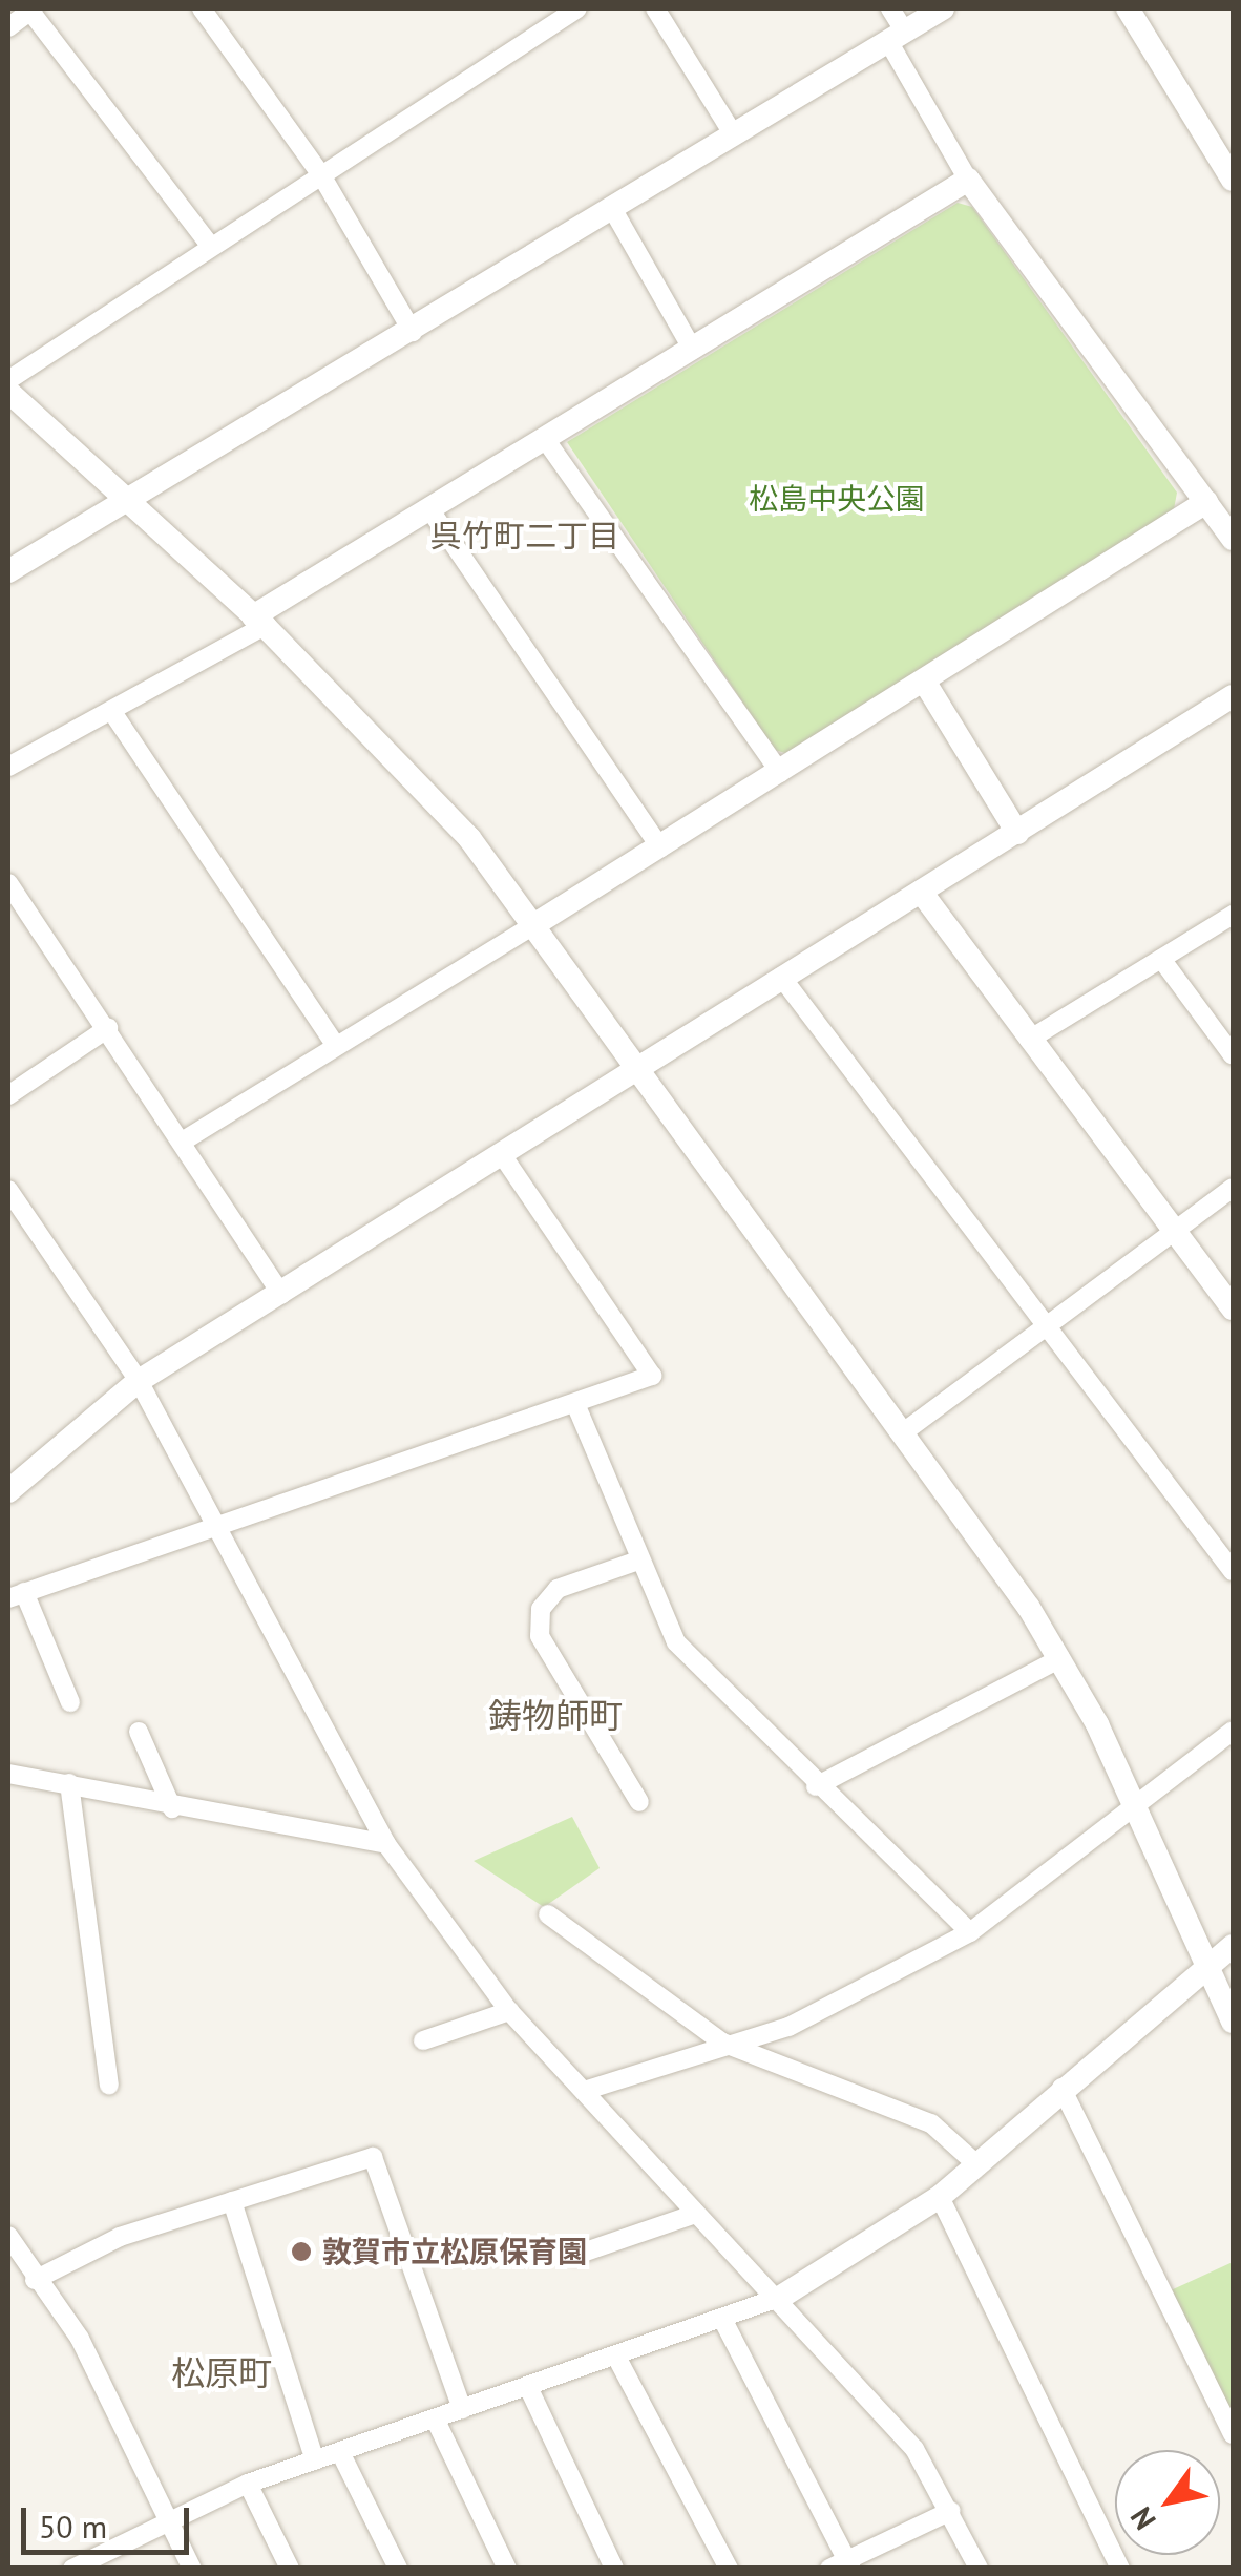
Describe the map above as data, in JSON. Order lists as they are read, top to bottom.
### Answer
{
  "districts": ["呉竹町二丁目", "鋳物師町", "松原町"],
  "parks": ["松島中央公園"],
  "places": ["敦賀市立松原保育園"],
  "scale_bar": "50 m",
  "north": "bottom left"
}
